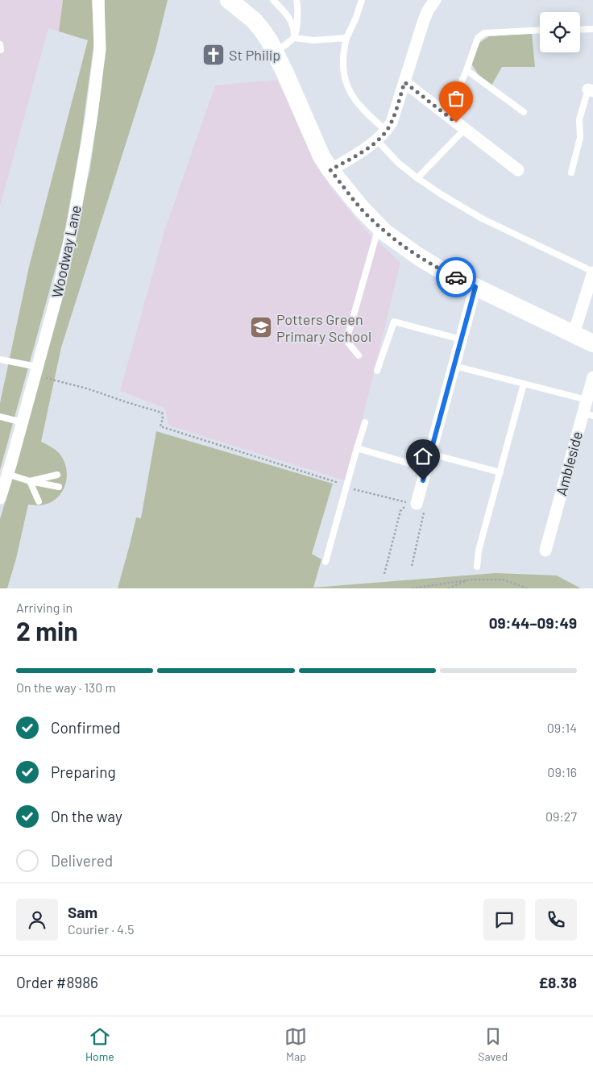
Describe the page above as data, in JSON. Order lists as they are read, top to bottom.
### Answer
{
  "streets": {
    "street": ["Woodway Lane", "Ambleside"]
  },
  "places": {
    "church": ["St Philip"],
    "school or university": ["Potters Green Primary School"]
  },
  "page": {
    "heading": ["2 min", "Arriving in", "09:44–09:49"],
    "panel": [
      "Sam",
      "Courier · 4.5",
      "Order #8986",
      "£8.38"
    ],
    "bar": "On the way · 130 m",
    "list": [
      ["Confirmed", "09:14"],
      ["Preparing", "09:16"],
      ["On the way", "09:27"],
      "Delivered"
    ],
    "tabs": ["Home", "Map", "Saved"]
  }
}
